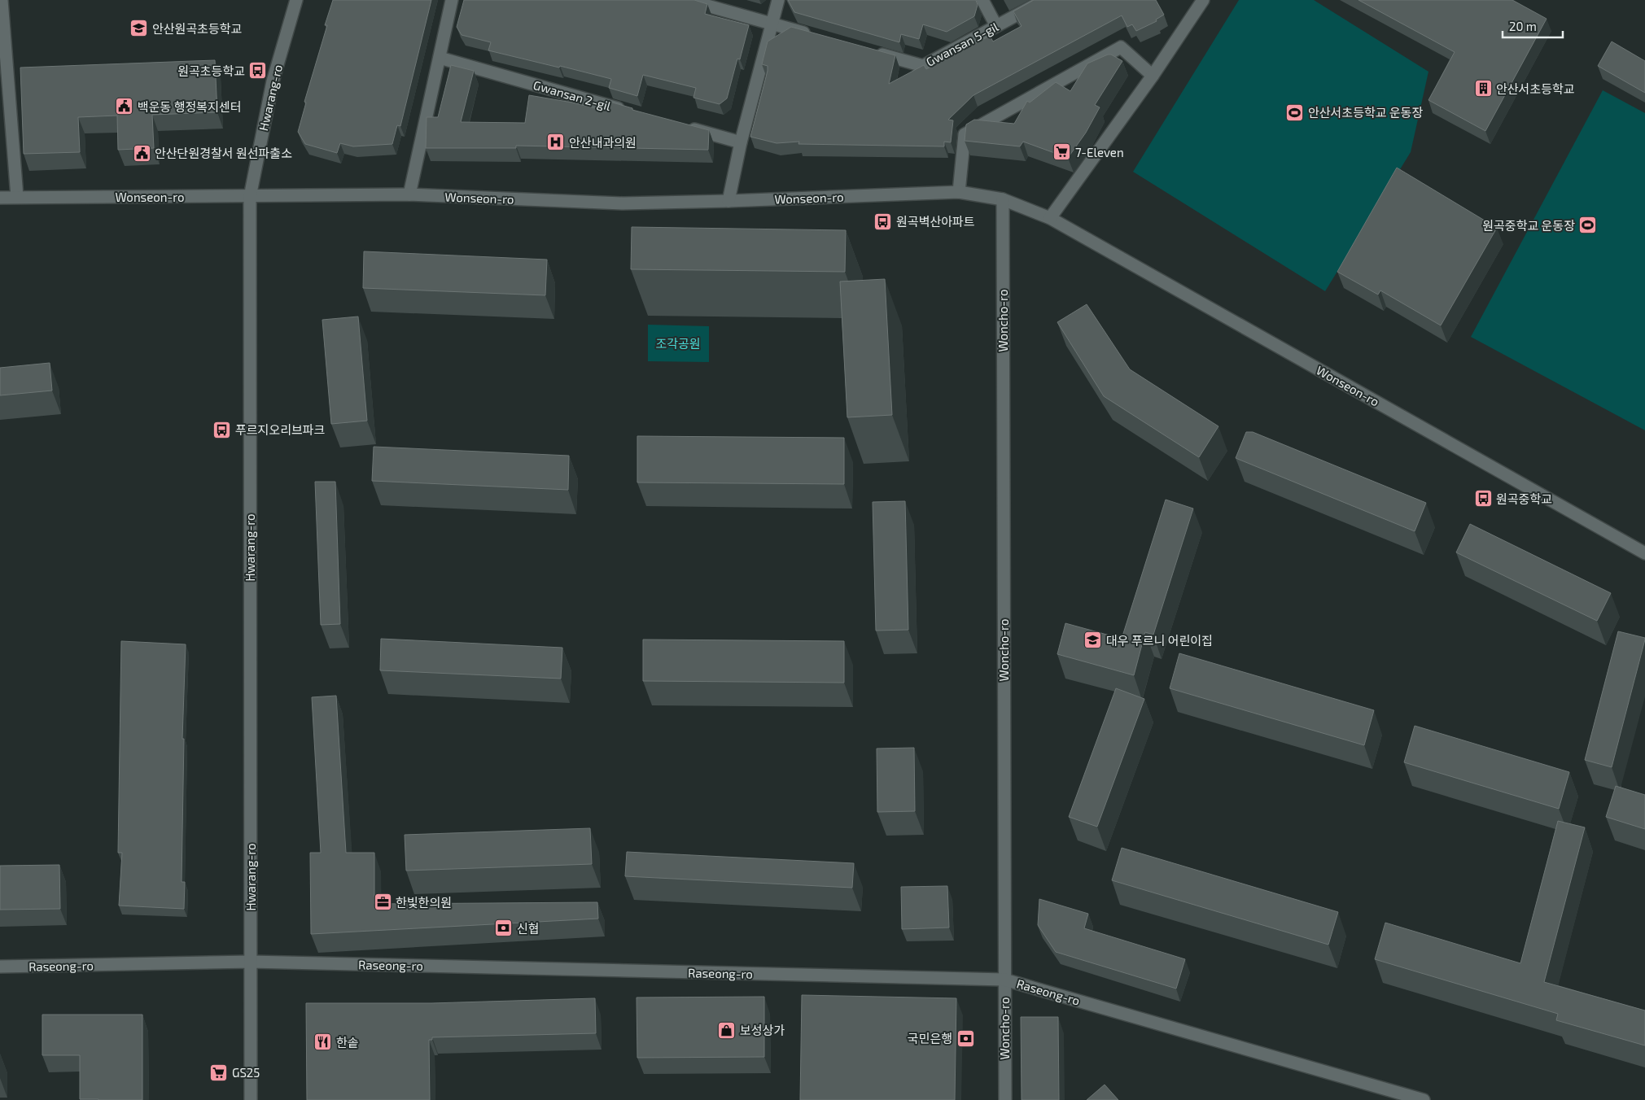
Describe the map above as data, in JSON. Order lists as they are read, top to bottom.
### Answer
{
  "streets": {
    "street": [
      "Gwansan 5-gil",
      "Gwansan 2-gil",
      "Hwarang-ro",
      "Wonseon-ro",
      "Woncho-ro",
      "Raseong-ro"
    ]
  },
  "crossings": [
    ["Hwarang-ro", "Wonseon-ro"],
    ["Hwarang-ro", "Raseong-ro"],
    ["Wonseon-ro", "Woncho-ro"],
    ["Woncho-ro", "Raseong-ro"]
  ],
  "parks": ["조각공원"],
  "places": {
    "school or university": ["안산원곡초등학교", "대우 푸르니 어린이집"],
    "bus stop": [
      "원곡초등학교",
      "원곡벽산아파트",
      "푸르지오리브파크",
      "원곡중학교"
    ],
    "building": ["안산서초등학교"],
    "public building": ["백운동 행정복지센터", "안산단원경찰서 원선파출소"],
    "sports": ["안산서초등학교 운동장", "원곡중학교 운동장"],
    "hospital": ["안산내과의원"],
    "supermarket": ["7-Eleven", "GS25"],
    "office": ["한빛한의원"],
    "bank": ["신협", "국민은행"],
    "shop": ["보성상가"],
    "restaurant": ["한솥"]
  },
  "scale_bar": "20 m"
}
